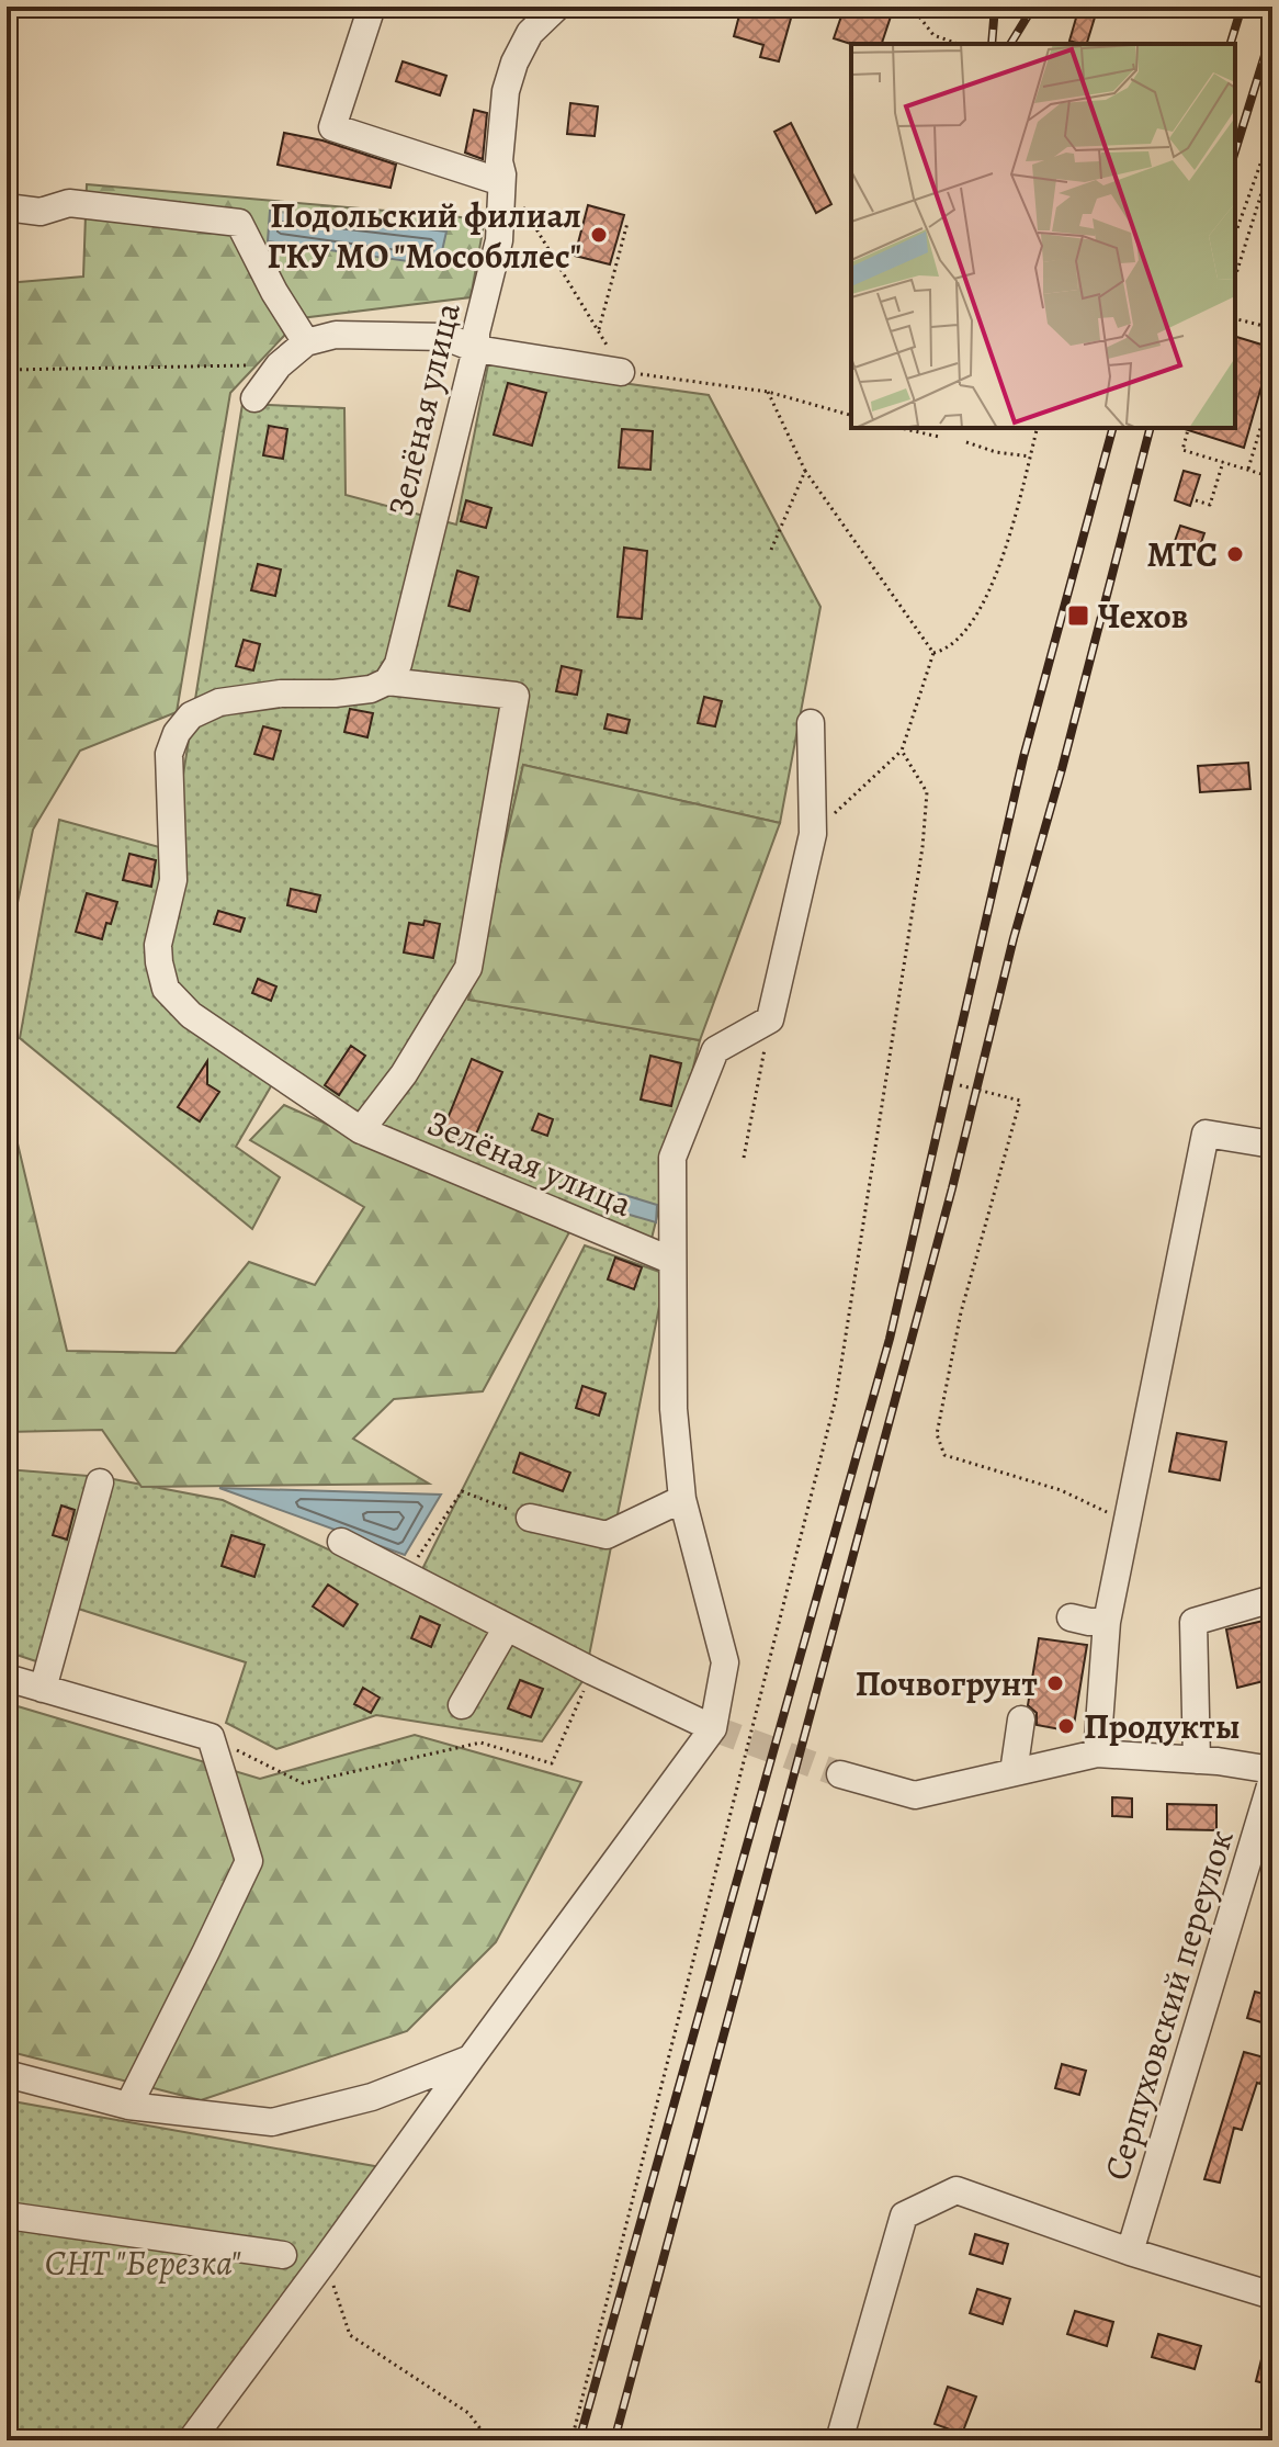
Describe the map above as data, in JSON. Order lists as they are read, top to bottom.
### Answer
{
  "streets": {
    "street": ["Зелёная улица", "Серпуховский переулок"]
  },
  "parks": ["СНТ \"Березка\""],
  "places": {
    "other": [
      "Подольский филиал ГКУ МО \"Мособллес\"",
      "МТС",
      "Почвогрунт",
      "Продукты"
    ],
    "transit": ["Чехов"]
  }
}
